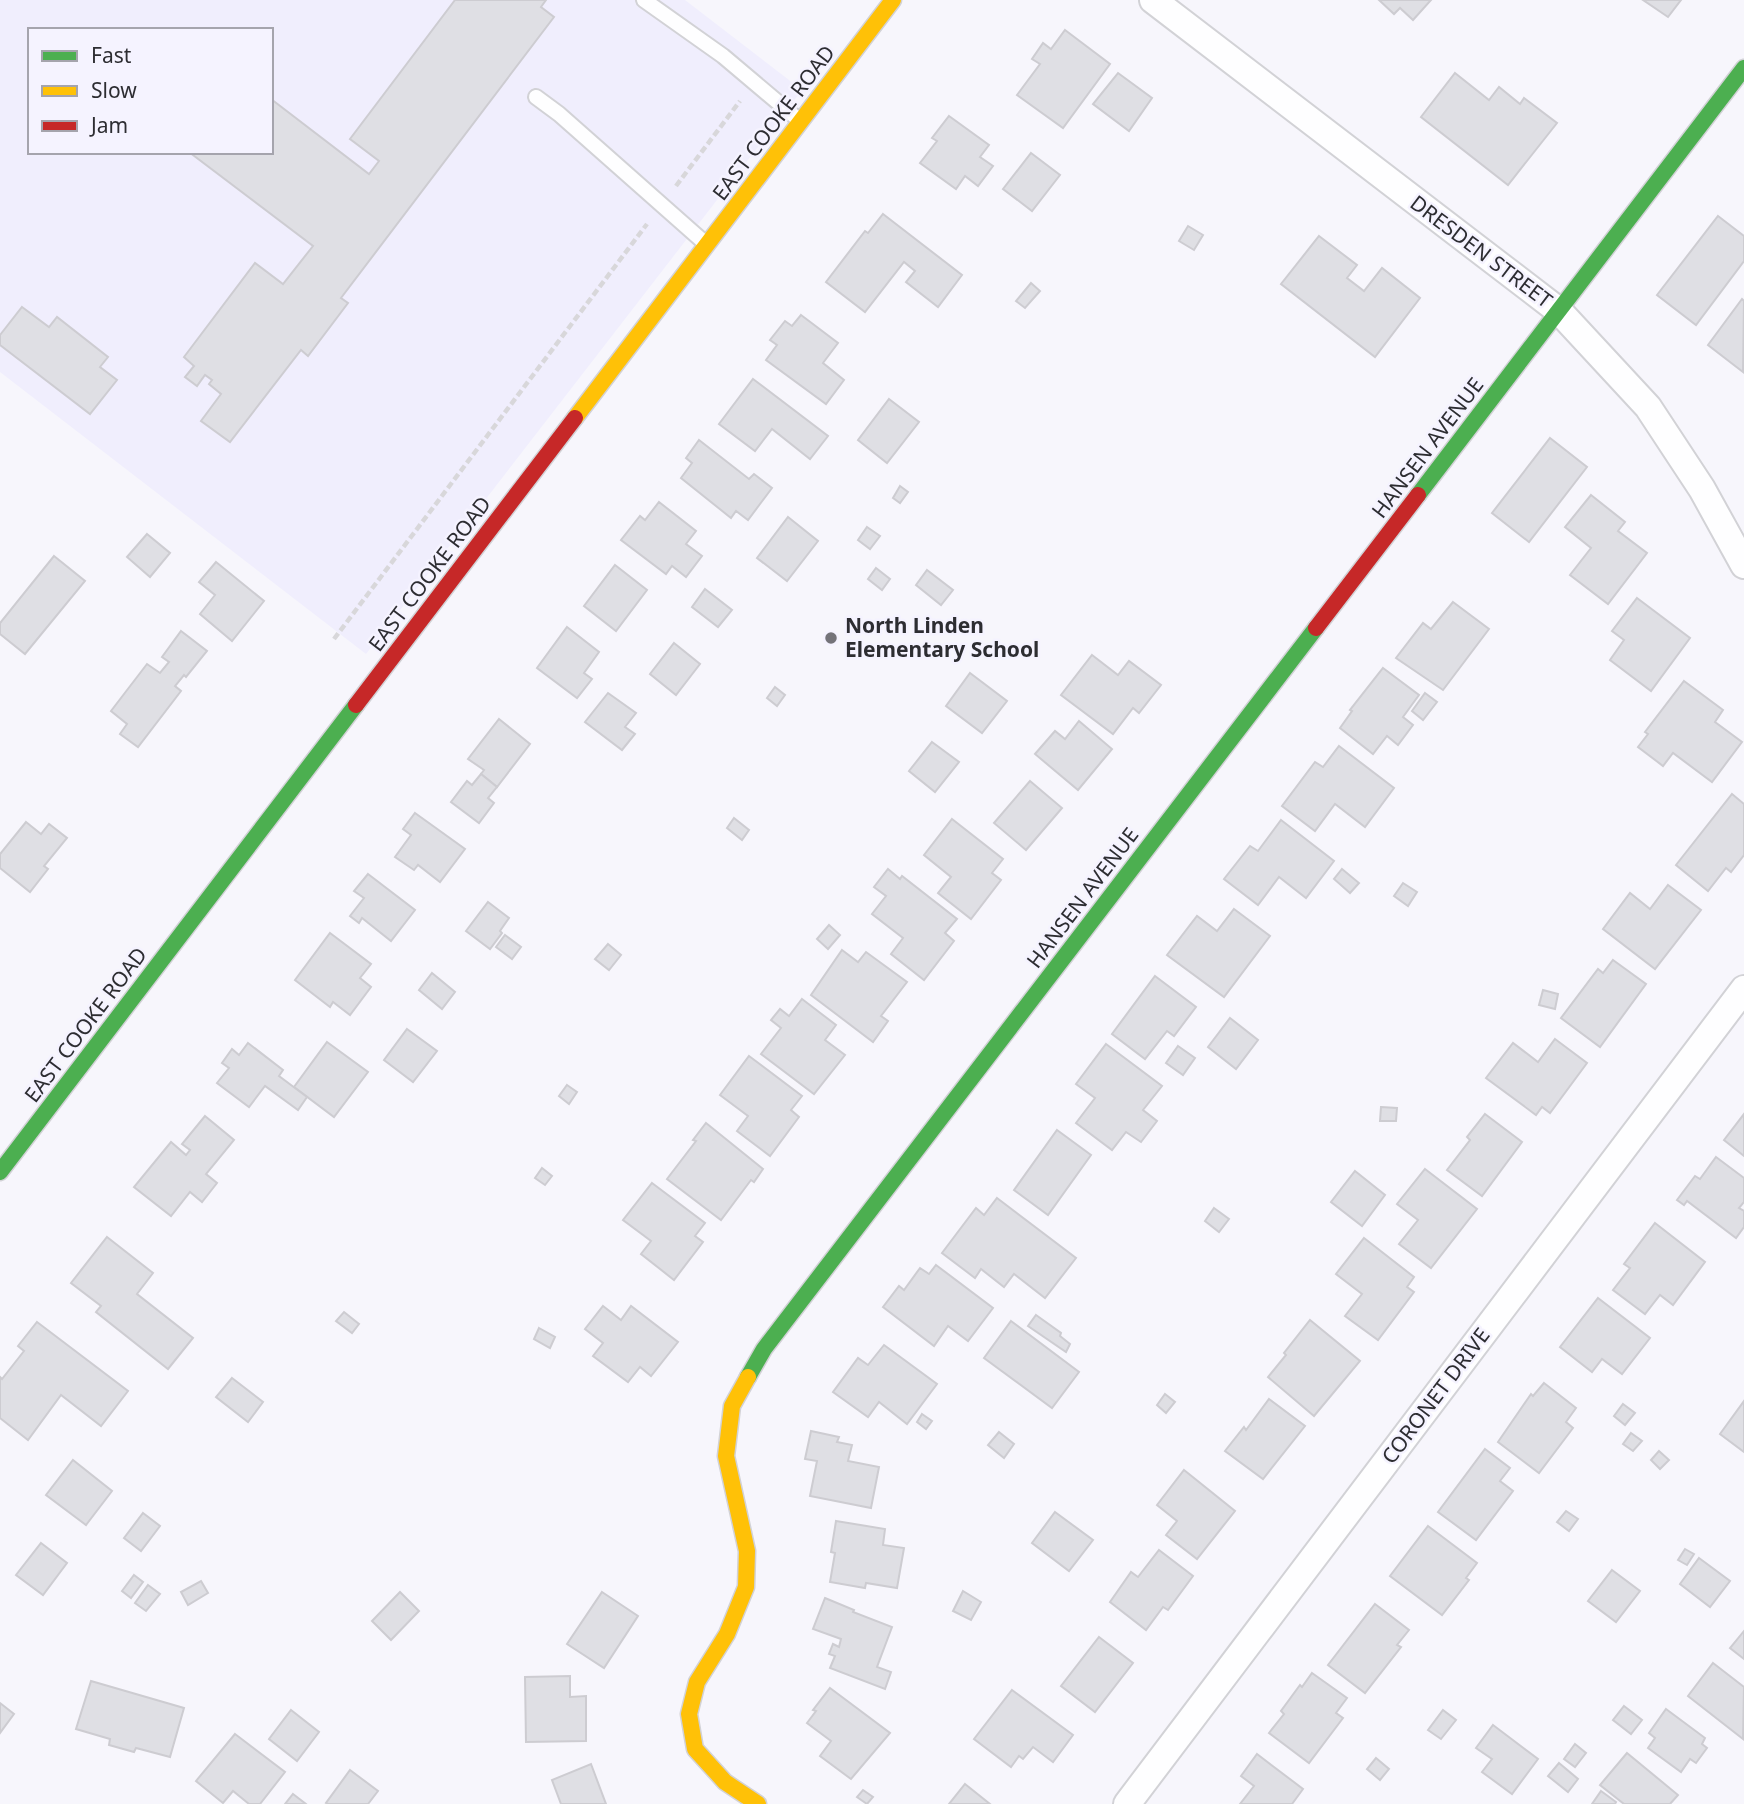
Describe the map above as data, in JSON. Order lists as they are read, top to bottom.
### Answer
{
  "streets": {
    "street": [
      "EAST COOKE ROAD",
      "DRESDEN STREET",
      "HANSEN AVENUE",
      "CORONET DRIVE"
    ]
  },
  "crossings": [
    ["DRESDEN STREET", "HANSEN AVENUE"]
  ],
  "places": ["North Linden Elementary School"],
  "legend": ["Fast", "Slow", "Jam"]
}
